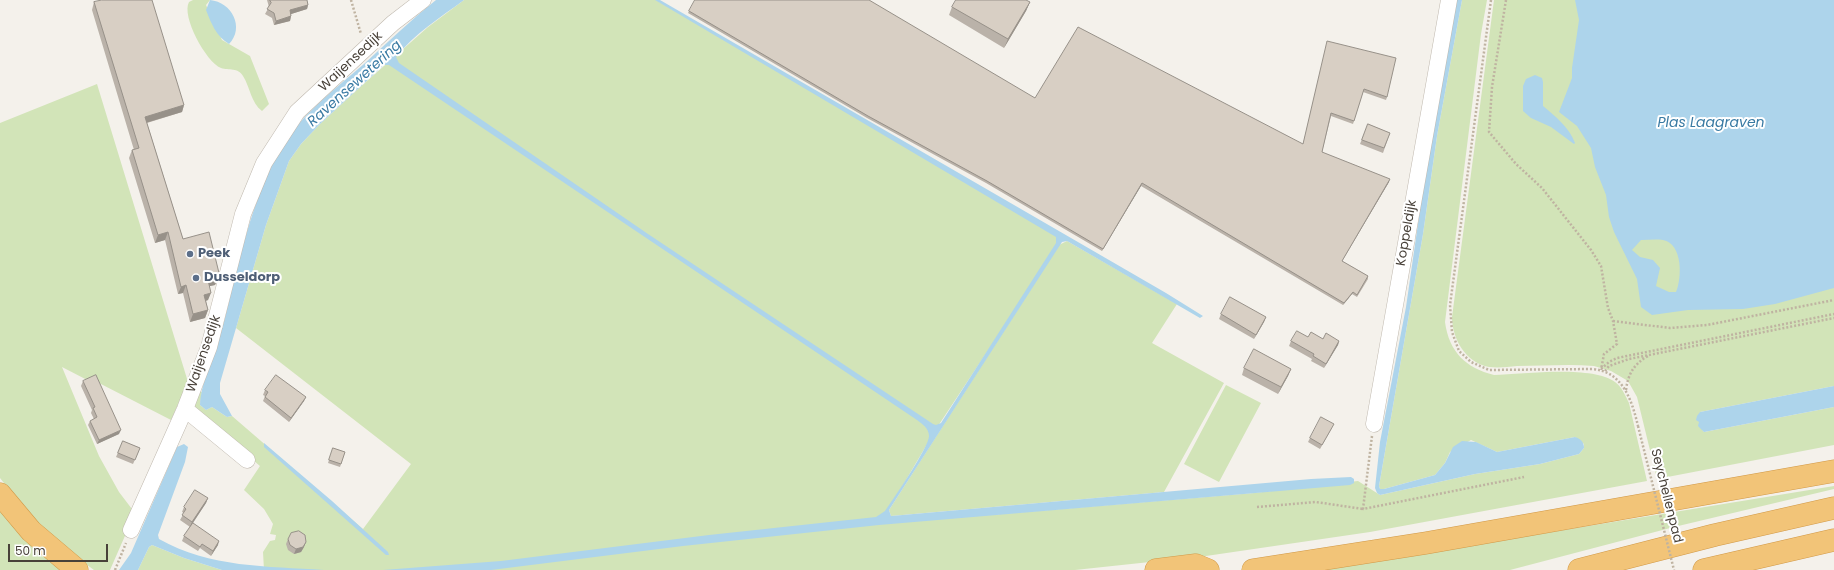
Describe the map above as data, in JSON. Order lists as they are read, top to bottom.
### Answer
{
  "streets": {
    "street": ["Waijensedijk", "Koppeldijk"],
    "path": ["Seychellenpad"]
  },
  "water": ["Ravensewetering", "Plas Laagraven"],
  "places": ["Peek", "Dusseldorp"],
  "scale_bar": "50 m"
}
